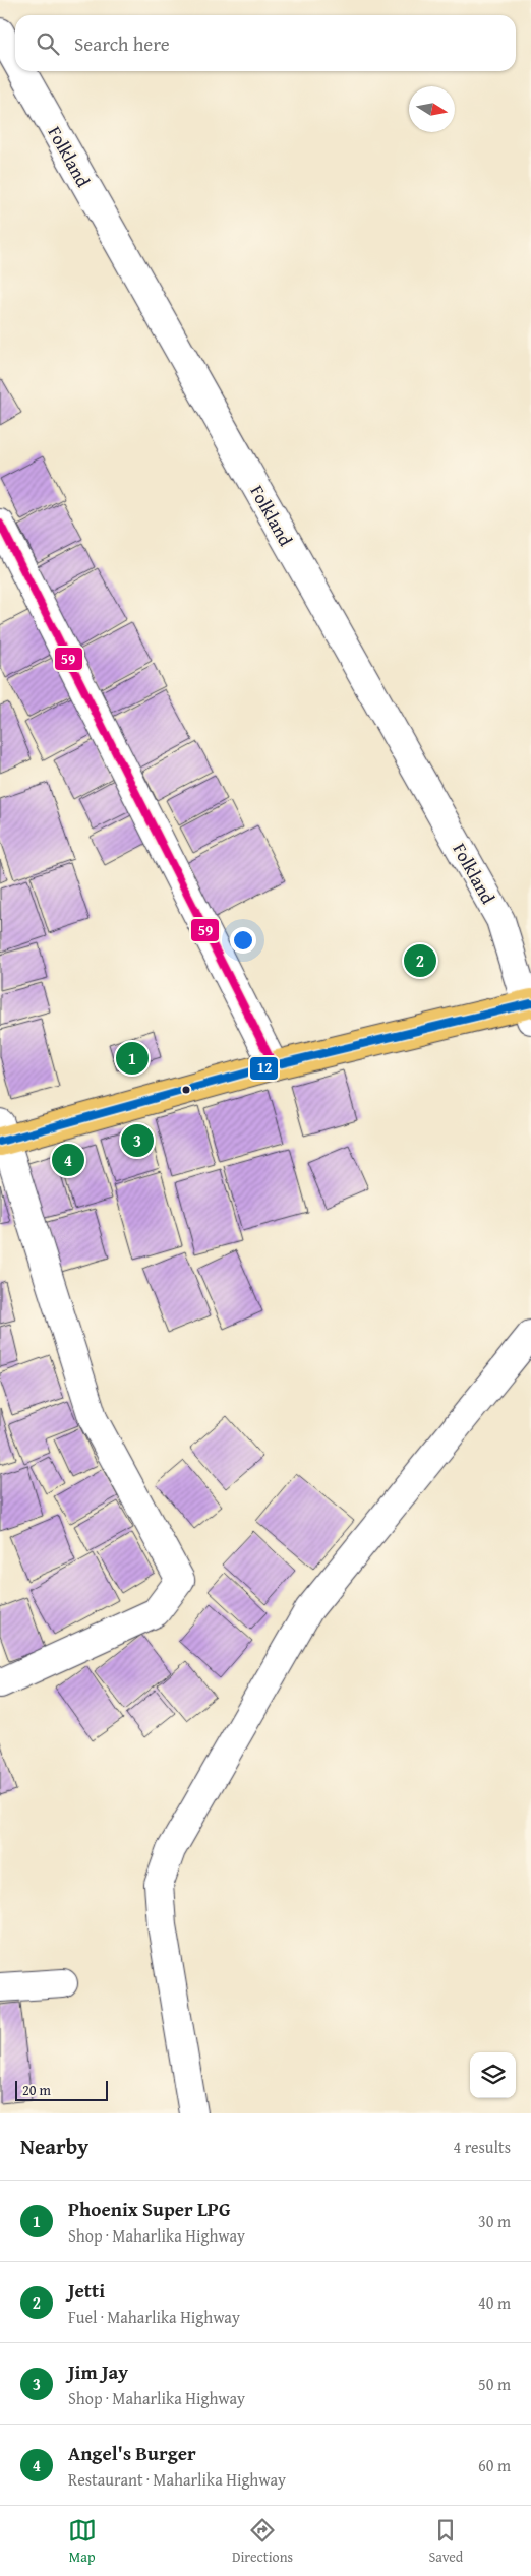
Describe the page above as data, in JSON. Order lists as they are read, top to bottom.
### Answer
{
  "streets": {
    "street": ["Folkland"]
  },
  "lines": ["transit line 59", "transit line 12"],
  "scale_bar": "20 m",
  "north": "right",
  "page": {
    "search": "Search here",
    "pins": [
      "2",
      "1",
      "3",
      "4"
    ],
    "scale": "20 m",
    "heading": ["Nearby", "4 results"],
    "list": [
      {
        "mark": "1",
        "name": "Phoenix Super LPG",
        "note": "Shop · Maharlika Highway",
        "value": "30 m"
      },
      {
        "mark": "2",
        "name": "Jetti",
        "note": "Fuel · Maharlika Highway",
        "value": "40 m"
      },
      {
        "mark": "3",
        "name": "Jim Jay",
        "note": "Shop · Maharlika Highway",
        "value": "50 m"
      },
      {
        "mark": "4",
        "name": "Angel's Burger",
        "note": "Restaurant · Maharlika Highway",
        "value": "60 m"
      }
    ],
    "nav": ["Map", "Directions", "Saved"]
  }
}
